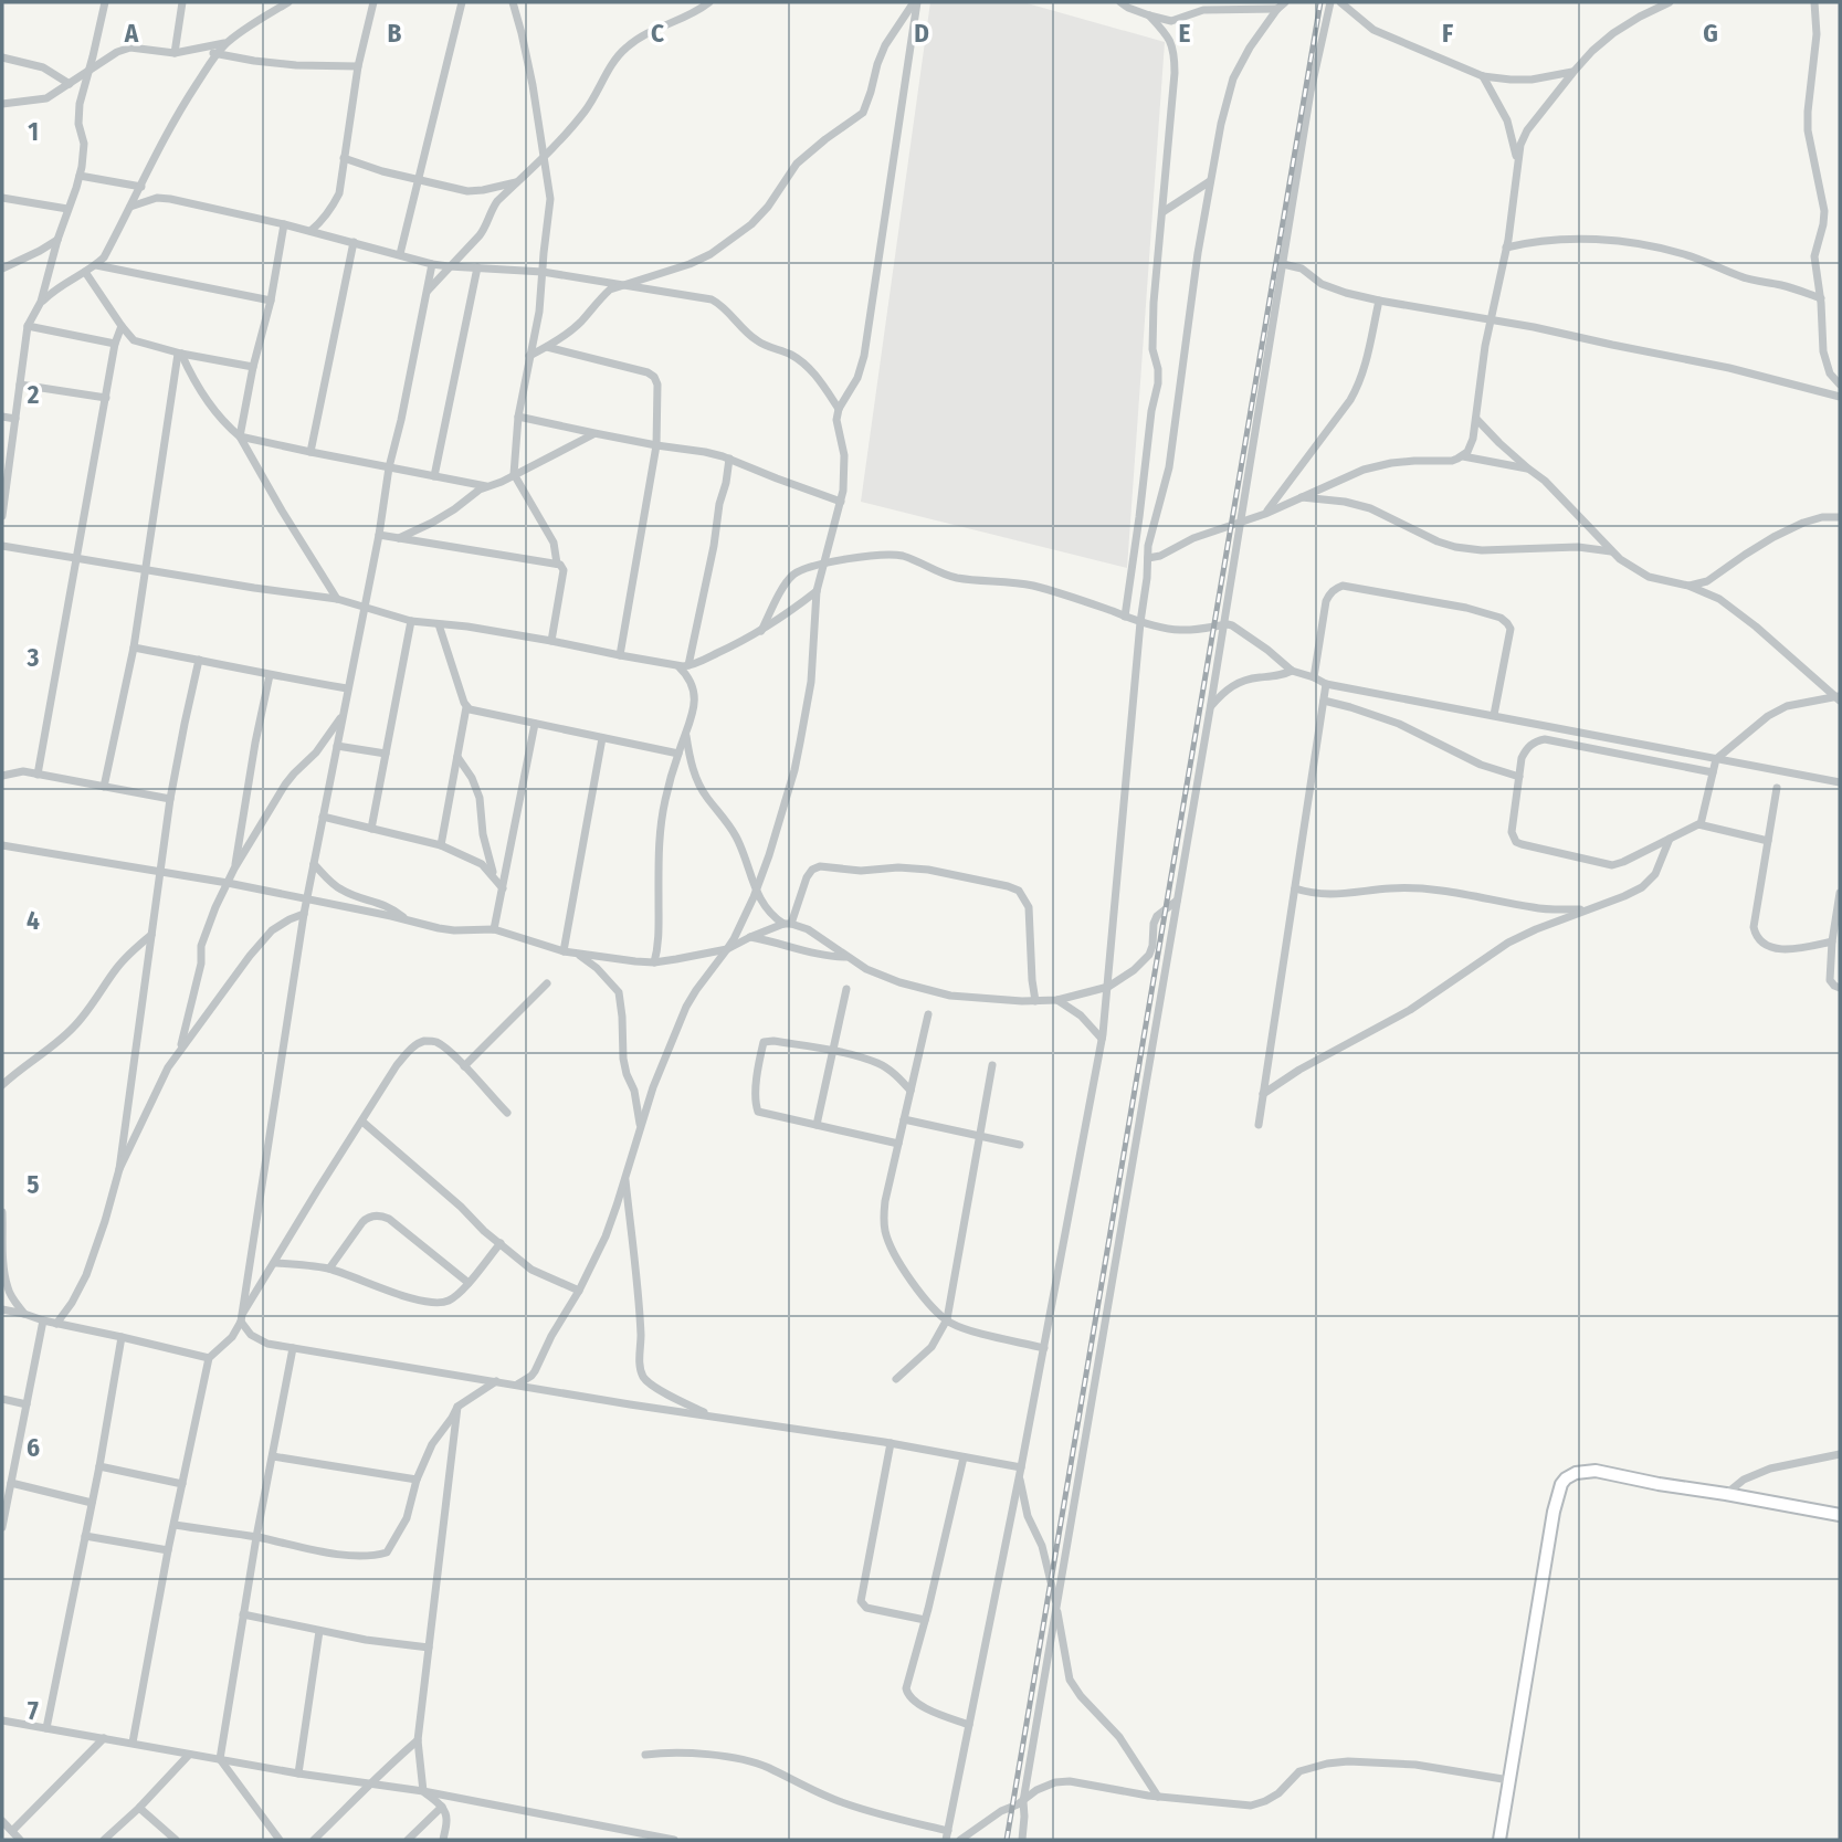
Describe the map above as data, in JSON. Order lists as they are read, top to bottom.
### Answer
{
  "grid": {
    "columns": [
      "A",
      "B",
      "C",
      "D",
      "E",
      "F",
      "G"
    ],
    "rows": [
      "1",
      "2",
      "3",
      "4",
      "5",
      "6",
      "7"
    ]
  }
}
